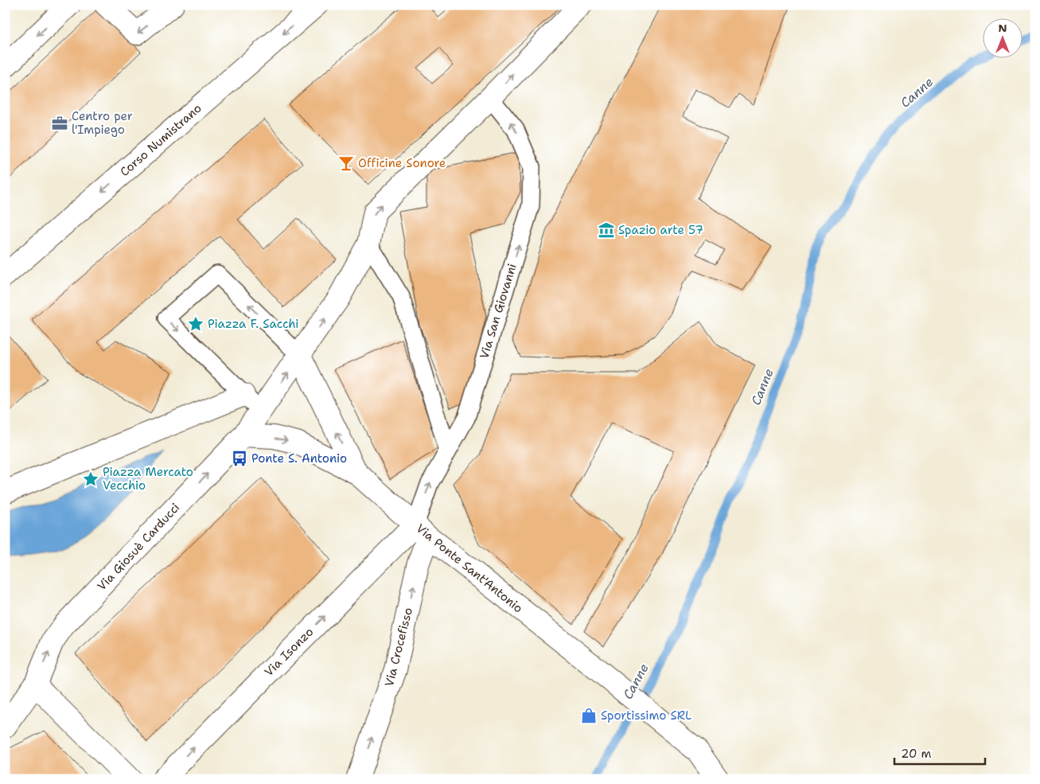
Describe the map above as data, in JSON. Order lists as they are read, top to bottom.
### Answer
{
  "streets": {
    "street": [
      "Corso Numistrano",
      "Via Giosuè Carducci",
      "Via Ponte Sant'Antonio",
      "Via Crocefisso",
      "Via Isonzo"
    ],
    "lane": ["Via San Giovanni"]
  },
  "crossings": [
    ["Via San Giovanni", "Via Giosuè Carducci"],
    ["Via San Giovanni", "Via Ponte Sant'Antonio"],
    ["Via San Giovanni", "Via Crocefisso"],
    ["Via San Giovanni", "Via Isonzo"],
    ["Via Ponte Sant'Antonio", "Via Crocefisso"],
    ["Via Ponte Sant'Antonio", "Via Isonzo"],
    ["Via Crocefisso", "Via Isonzo"]
  ],
  "one_way": [
    "Corso Numistrano",
    "Via San Giovanni",
    "Via Giosuè Carducci",
    "Via Crocefisso",
    "Via Isonzo"
  ],
  "water": ["Canne"],
  "places": {
    "office": ["Centro per l'Impiego"],
    "bar": ["Officine Sonore"],
    "museum": ["Spazio arte 57"],
    "place": ["Piazza F. Sacchi", "Piazza Mercato Vecchio"],
    "bus stop": ["Ponte S. Antonio"],
    "shop": ["Sportissimo SRL"]
  },
  "scale_bar": "20 m",
  "north": "top"
}
